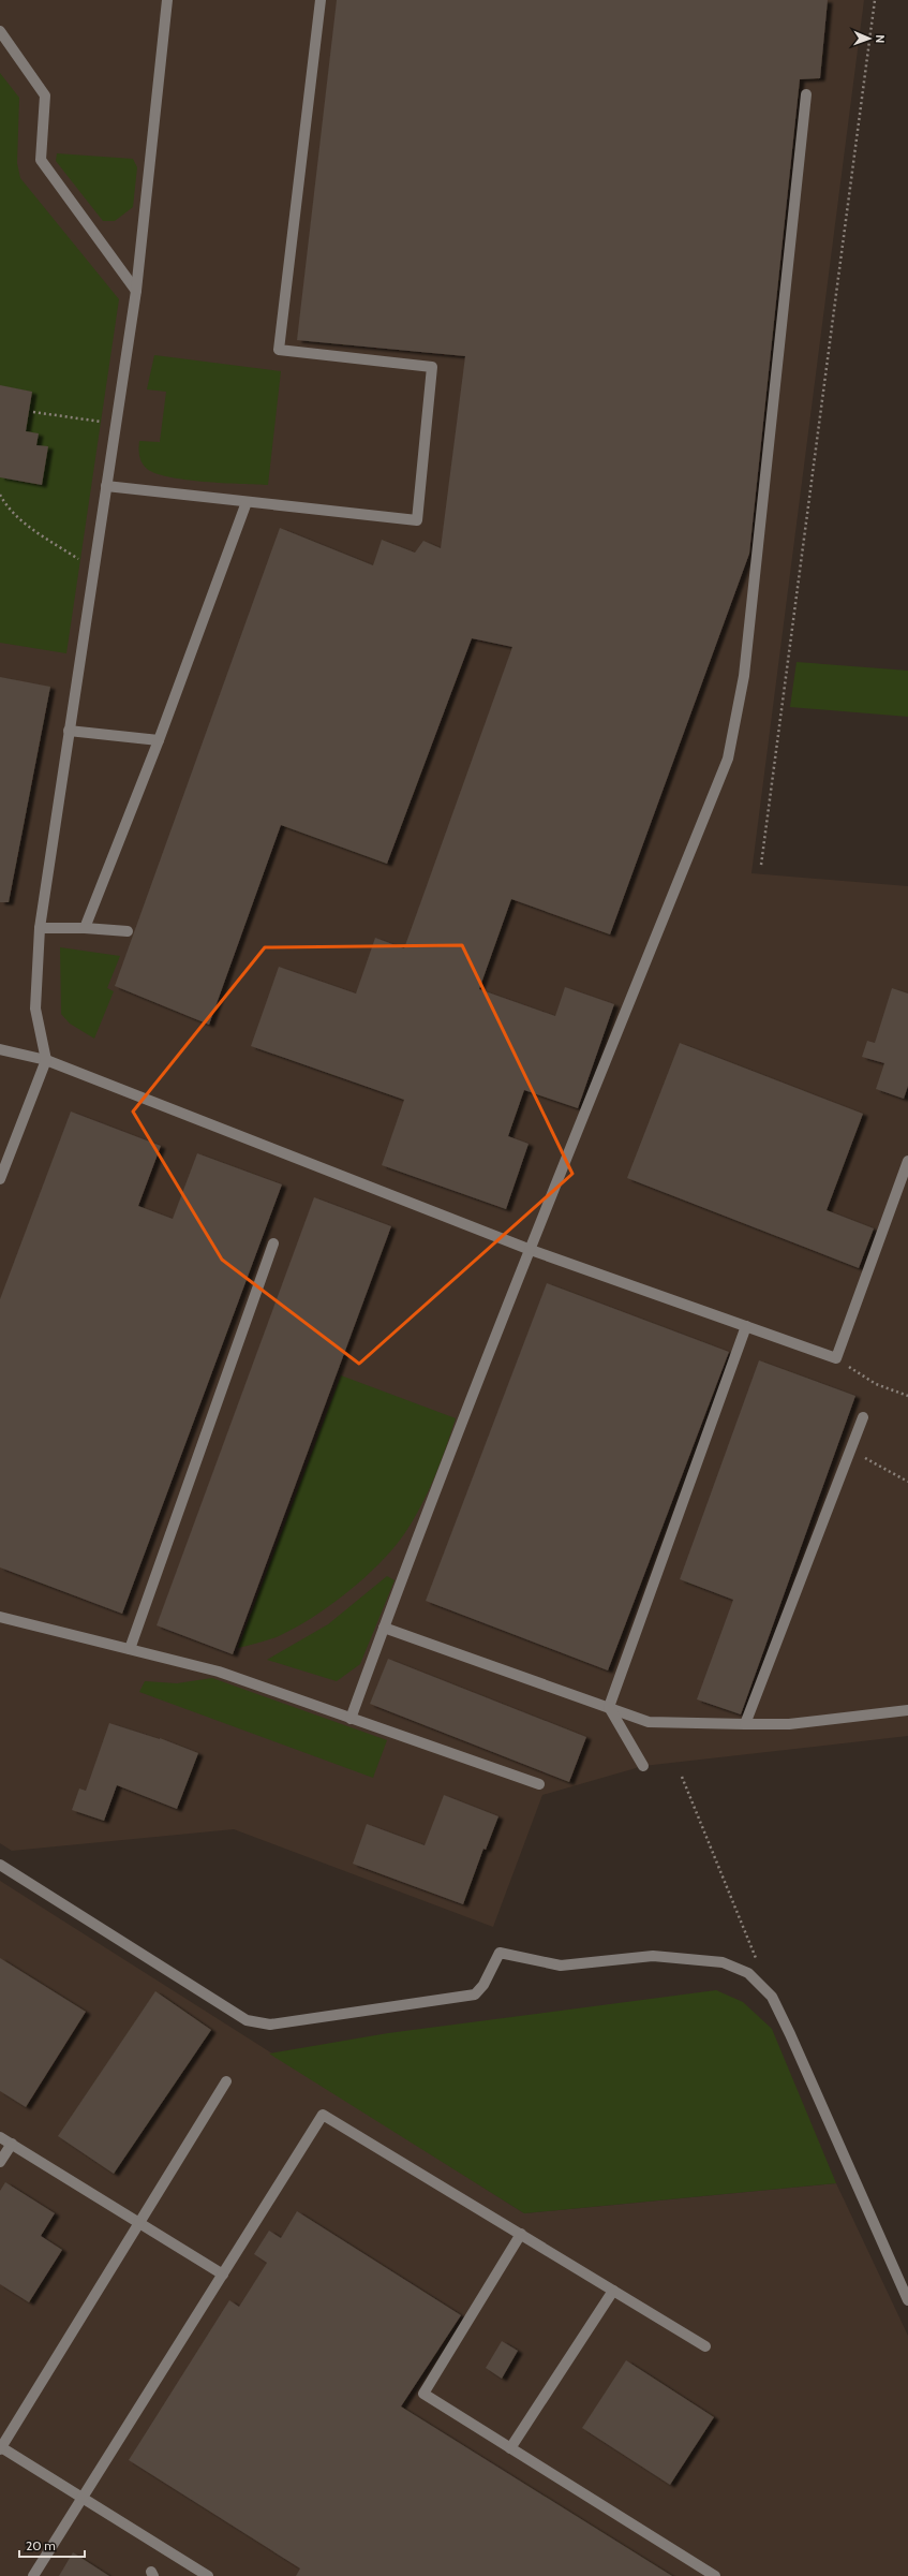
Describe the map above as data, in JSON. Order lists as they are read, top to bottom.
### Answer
{
  "scale_bar": "20 m",
  "north": "right"
}
